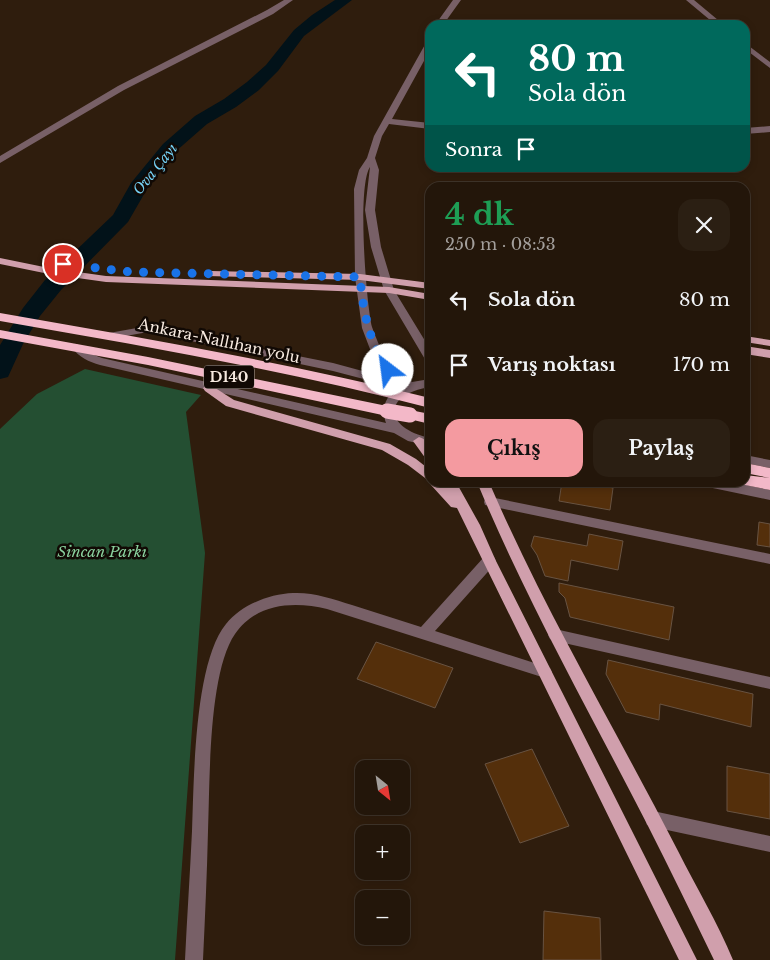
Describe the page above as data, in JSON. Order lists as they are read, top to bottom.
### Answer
{
  "streets": {
    "highway": ["Ankara-Nallıhan yolu", "D140"]
  },
  "water": ["Ova Çayı"],
  "parks": ["Sincan Parkı"],
  "north": "bottom right",
  "page": {
    "turn": ["80 m", "Sola dön"],
    "then": "Sonra",
    "heading": ["4 dk", "250 m · 08:53"],
    "list": [
      {
        "name": "Sola dön",
        "value": "80 m"
      },
      {
        "name": "Varış noktası",
        "value": "170 m"
      }
    ],
    "buttons": ["Çıkış", "Paylaş"],
    "map_buttons": ["+", "−"]
  }
}
